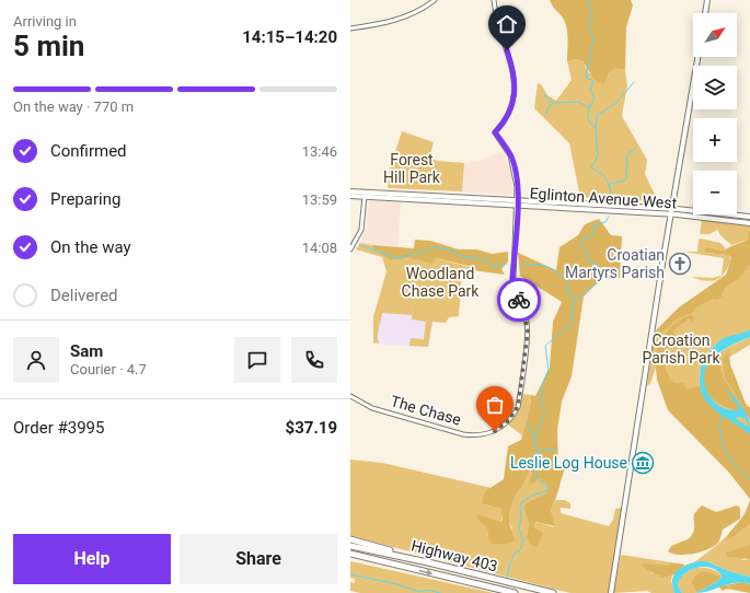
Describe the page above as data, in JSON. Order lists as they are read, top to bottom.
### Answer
{
  "streets": {
    "highway": ["Highway 403"],
    "main road": ["Eglinton Avenue West"],
    "street": ["The Chase"]
  },
  "crossings": [
    ["Eglinton Avenue West", "The Chase"]
  ],
  "parks": ["Forest Hill Park", "Woodland Chase Park", "Croation Parish Park"],
  "places": {
    "church": ["Croatian Martyrs Parish"],
    "museum": ["Leslie Log House"]
  },
  "north": "top right",
  "page": {
    "heading": ["5 min", "Arriving in", "14:15–14:20"],
    "panel": [
      "Sam",
      "Courier · 4.7",
      "Order #3995",
      "$37.19"
    ],
    "map_buttons": ["+", "−"],
    "bar": "On the way · 770 m",
    "list": [
      ["Confirmed", "13:46"],
      ["Preparing", "13:59"],
      ["On the way", "14:08"],
      "Delivered"
    ],
    "buttons": ["Help", "Share"]
  }
}
